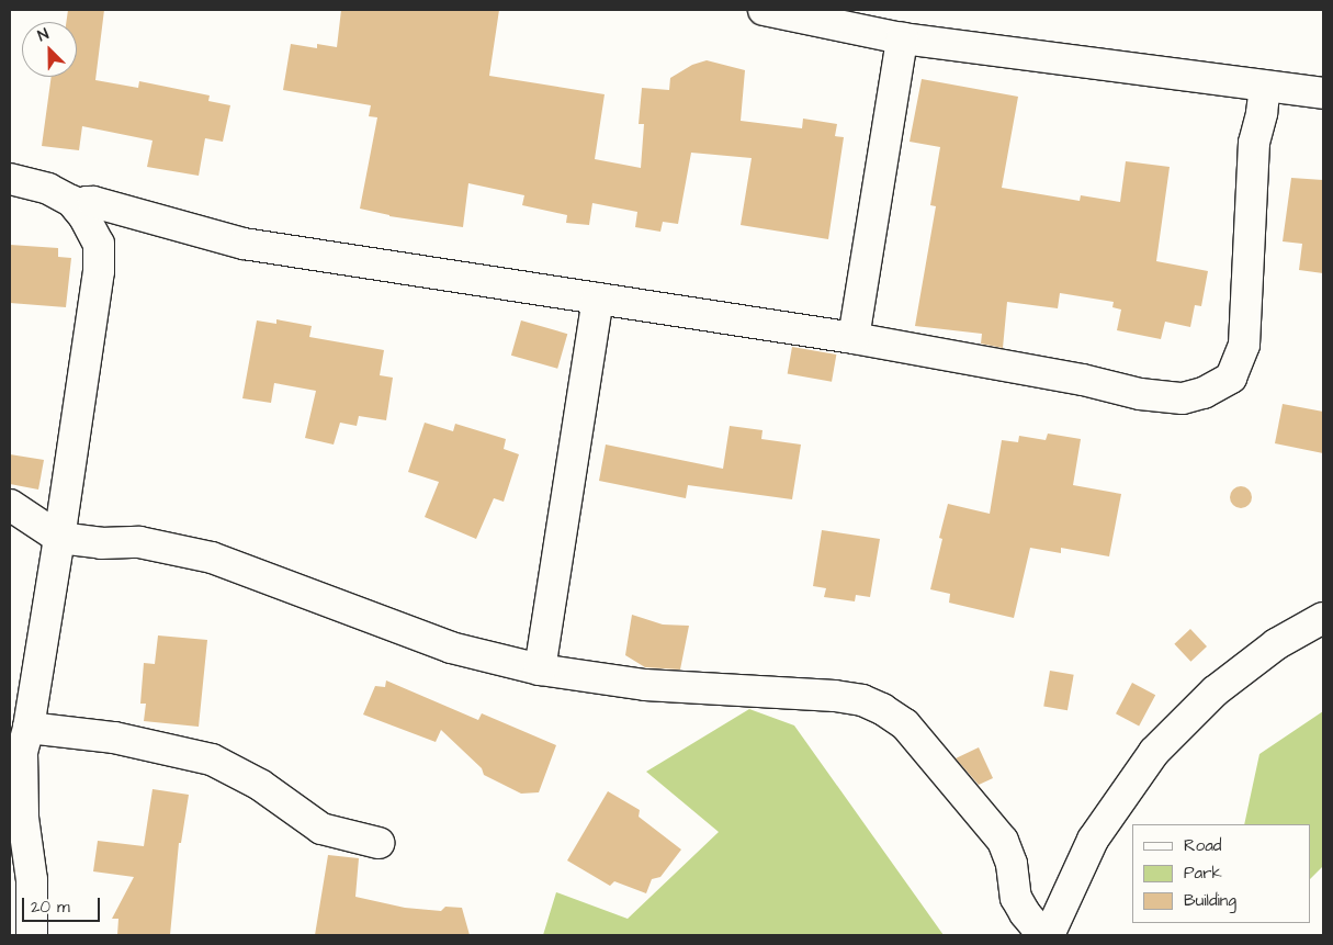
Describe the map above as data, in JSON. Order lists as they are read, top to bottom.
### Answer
{
  "legend": ["Road", "Park", "Building"],
  "scale_bar": "20 m",
  "north": "top left"
}
